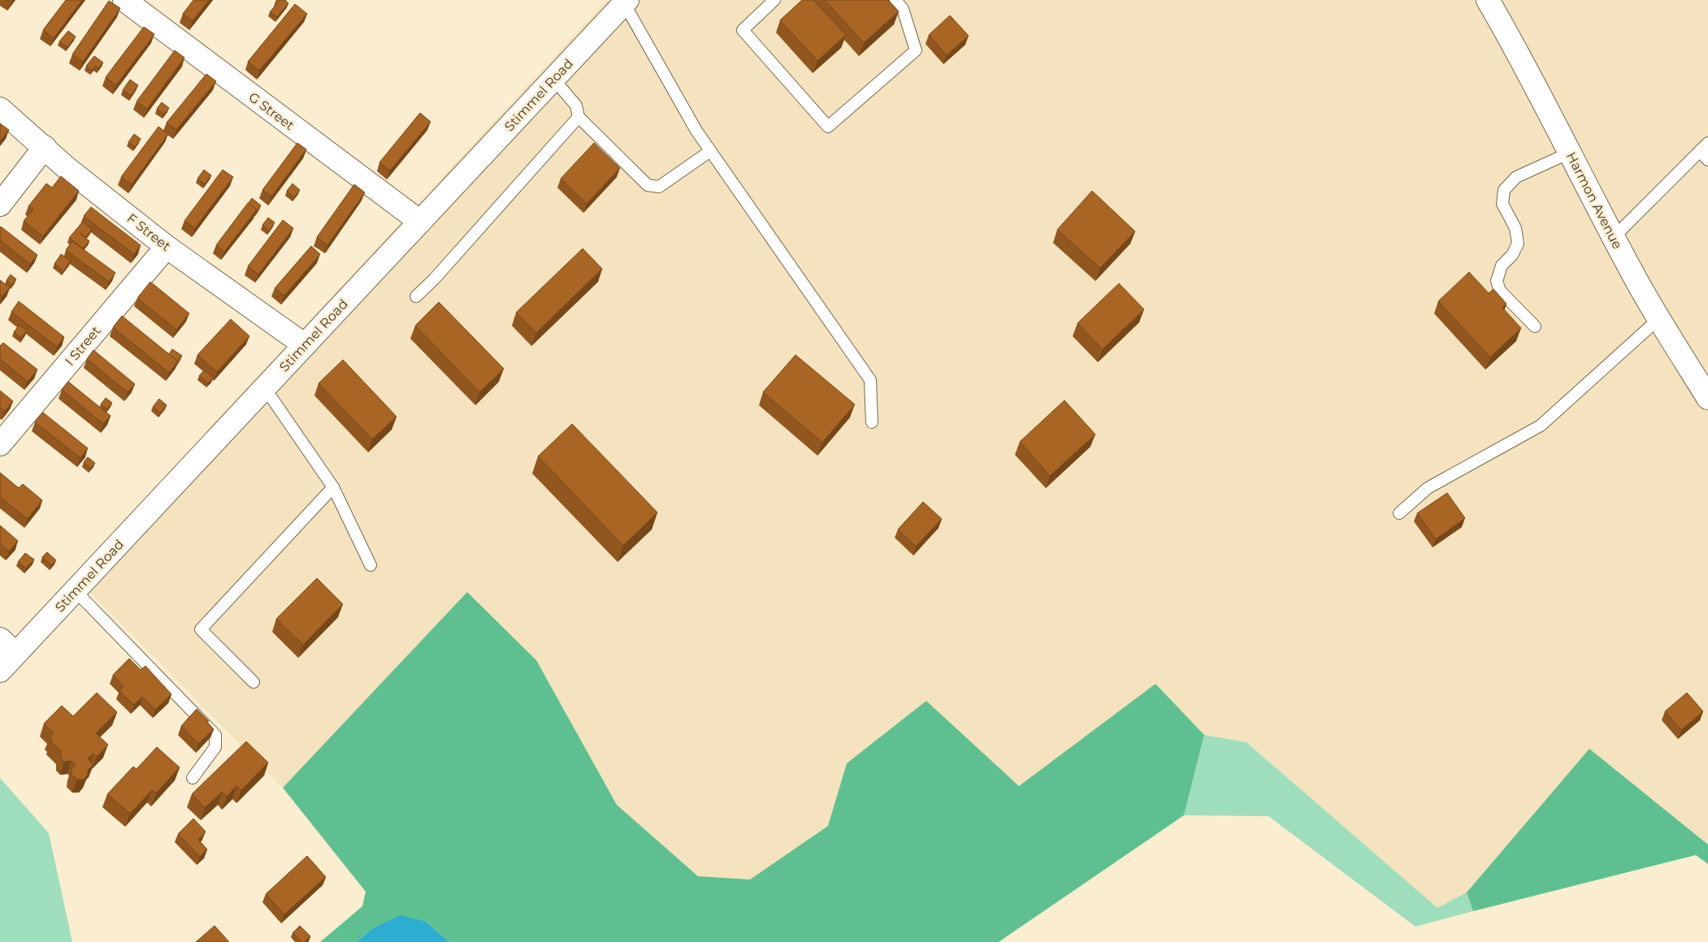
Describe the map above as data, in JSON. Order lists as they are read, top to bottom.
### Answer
{
  "streets": {
    "street": [
      "Stimmel Road",
      "G Street",
      "Harmon Avenue",
      "F Street",
      "I Street"
    ]
  },
  "crossings": [
    ["Stimmel Road", "G Street"],
    ["Stimmel Road", "F Street"],
    ["F Street", "I Street"]
  ]
}
